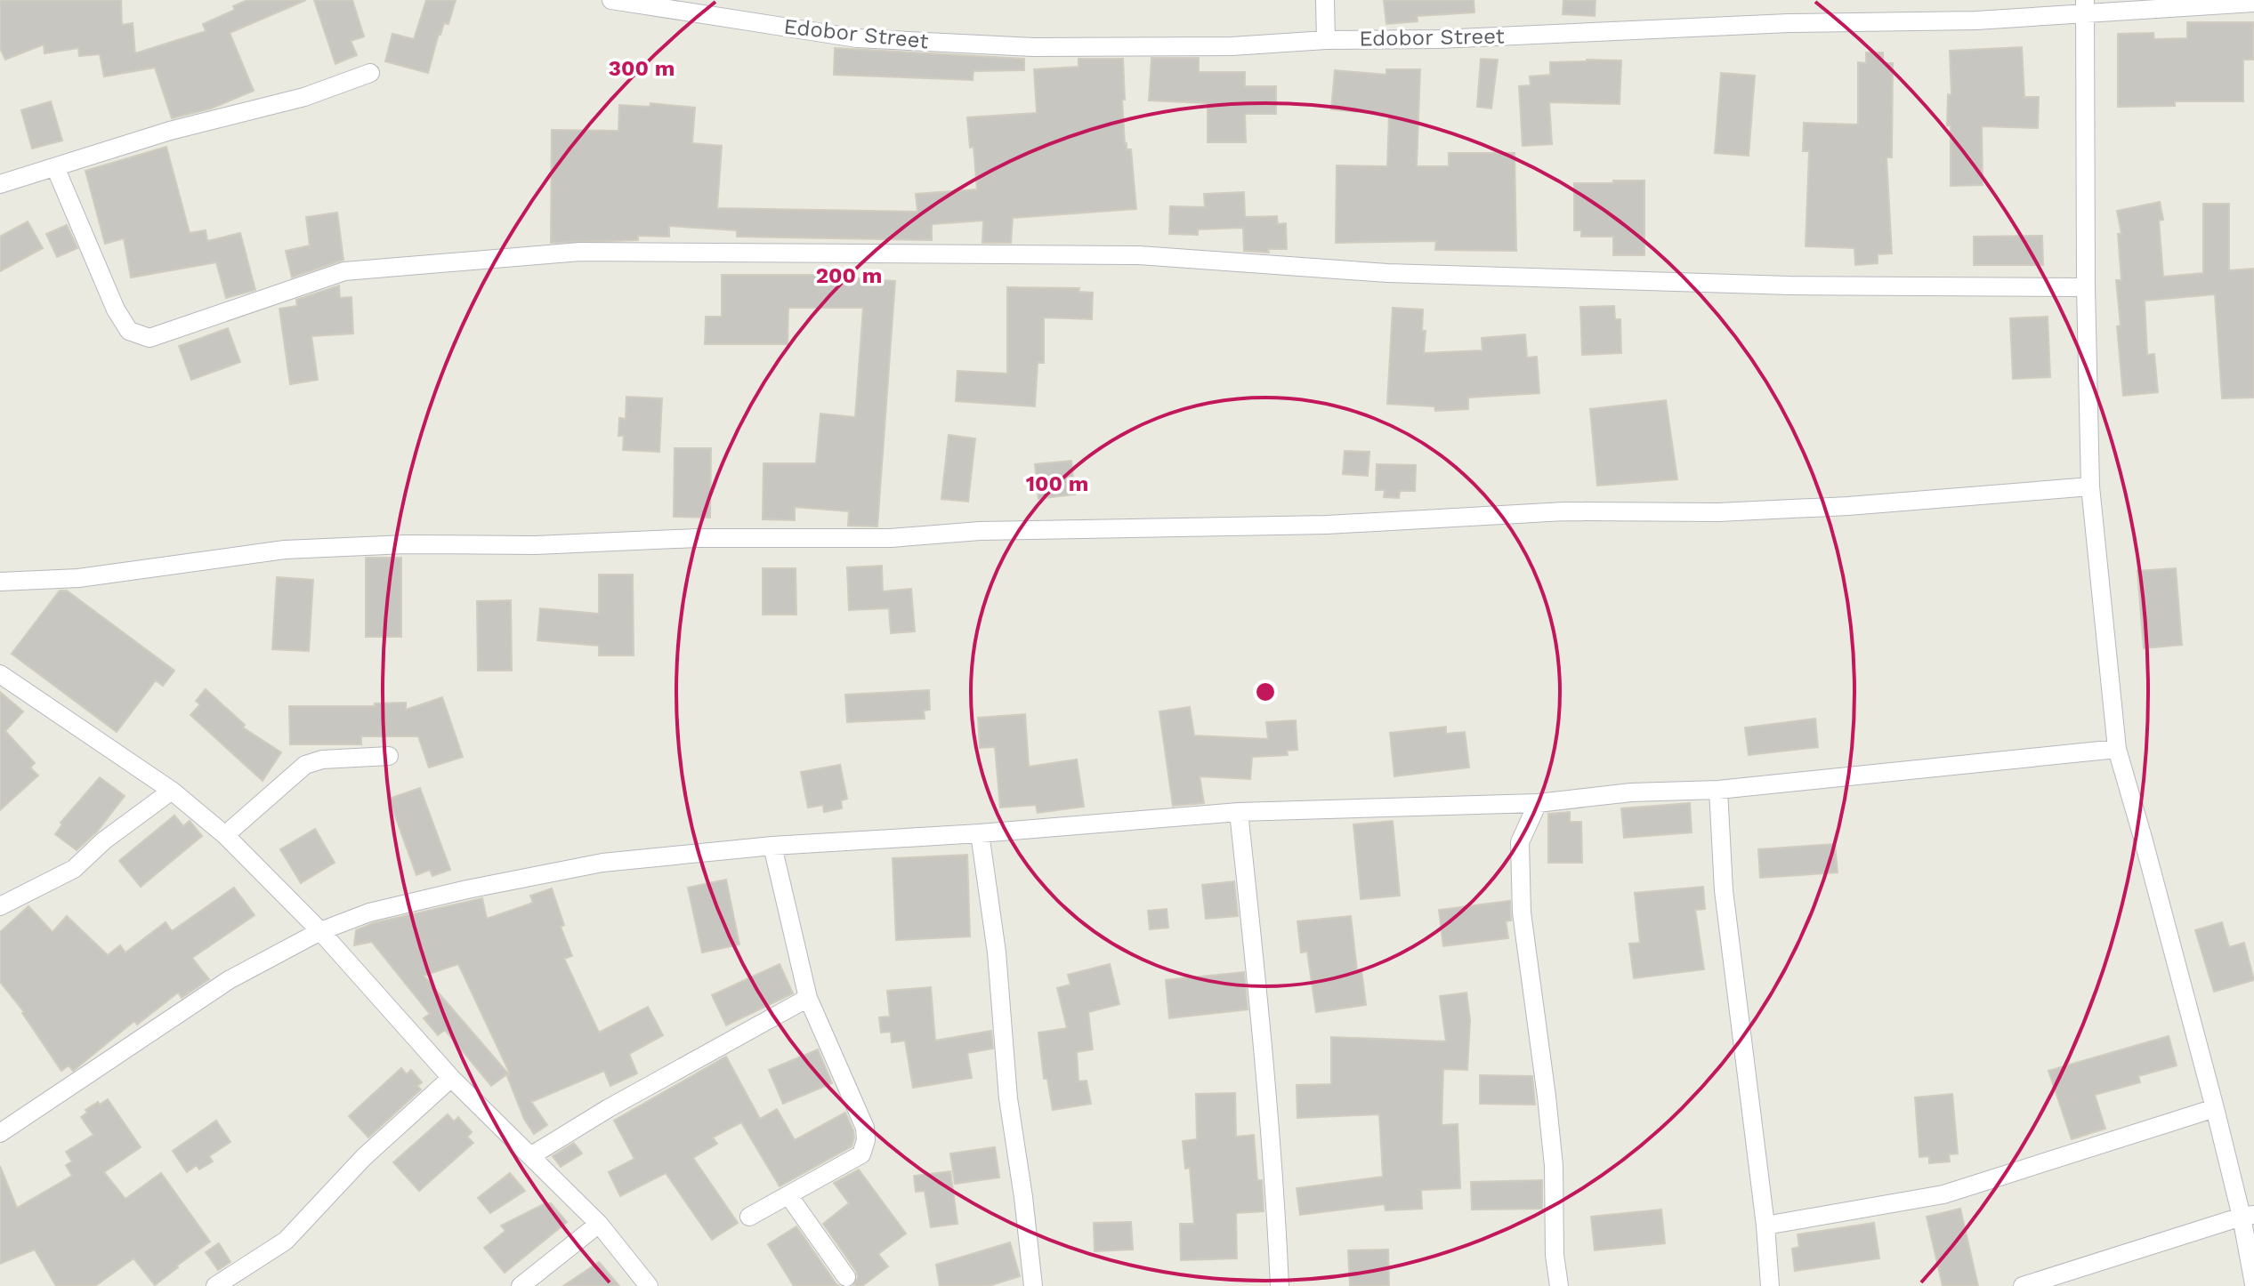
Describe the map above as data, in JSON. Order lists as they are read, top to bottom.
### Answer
{
  "streets": {
    "street": ["Edobor Street"]
  },
  "rings": ["300 m", "200 m", "100 m"]
}
